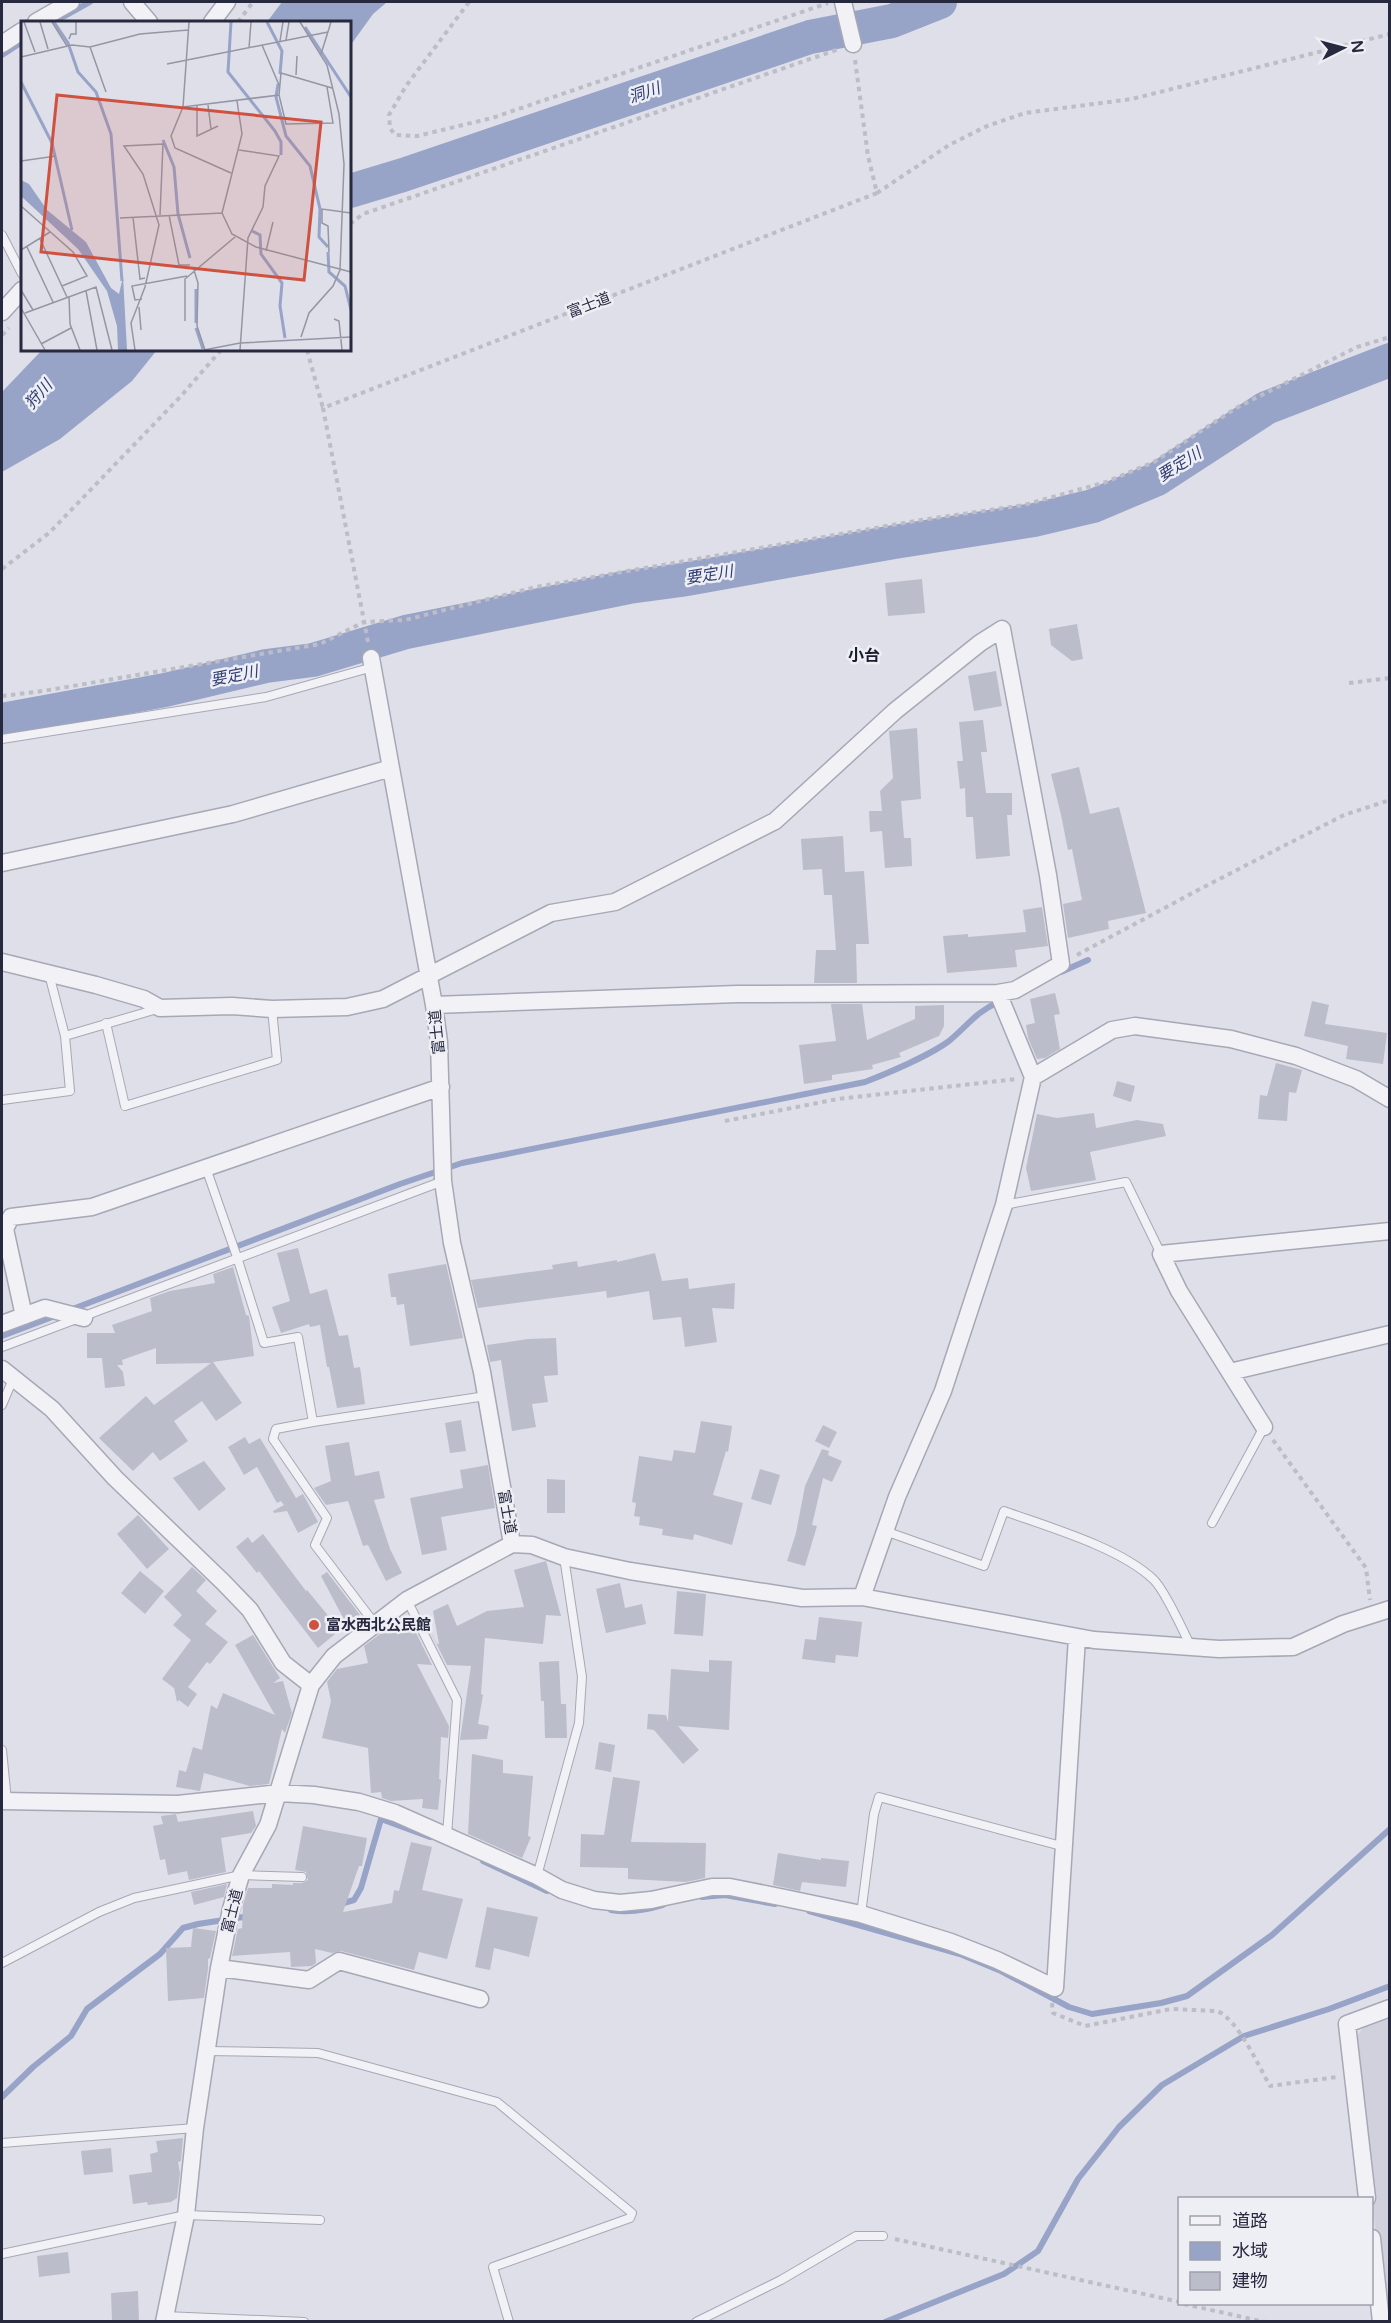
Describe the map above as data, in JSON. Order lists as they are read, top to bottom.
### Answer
{
  "streets": {
    "street": ["富士道"]
  },
  "districts": ["小台"],
  "water": ["洞川", "狩川", "要定川"],
  "places": ["富水西北公民館"],
  "legend": ["道路", "水域", "建物"],
  "north": "right"
}
